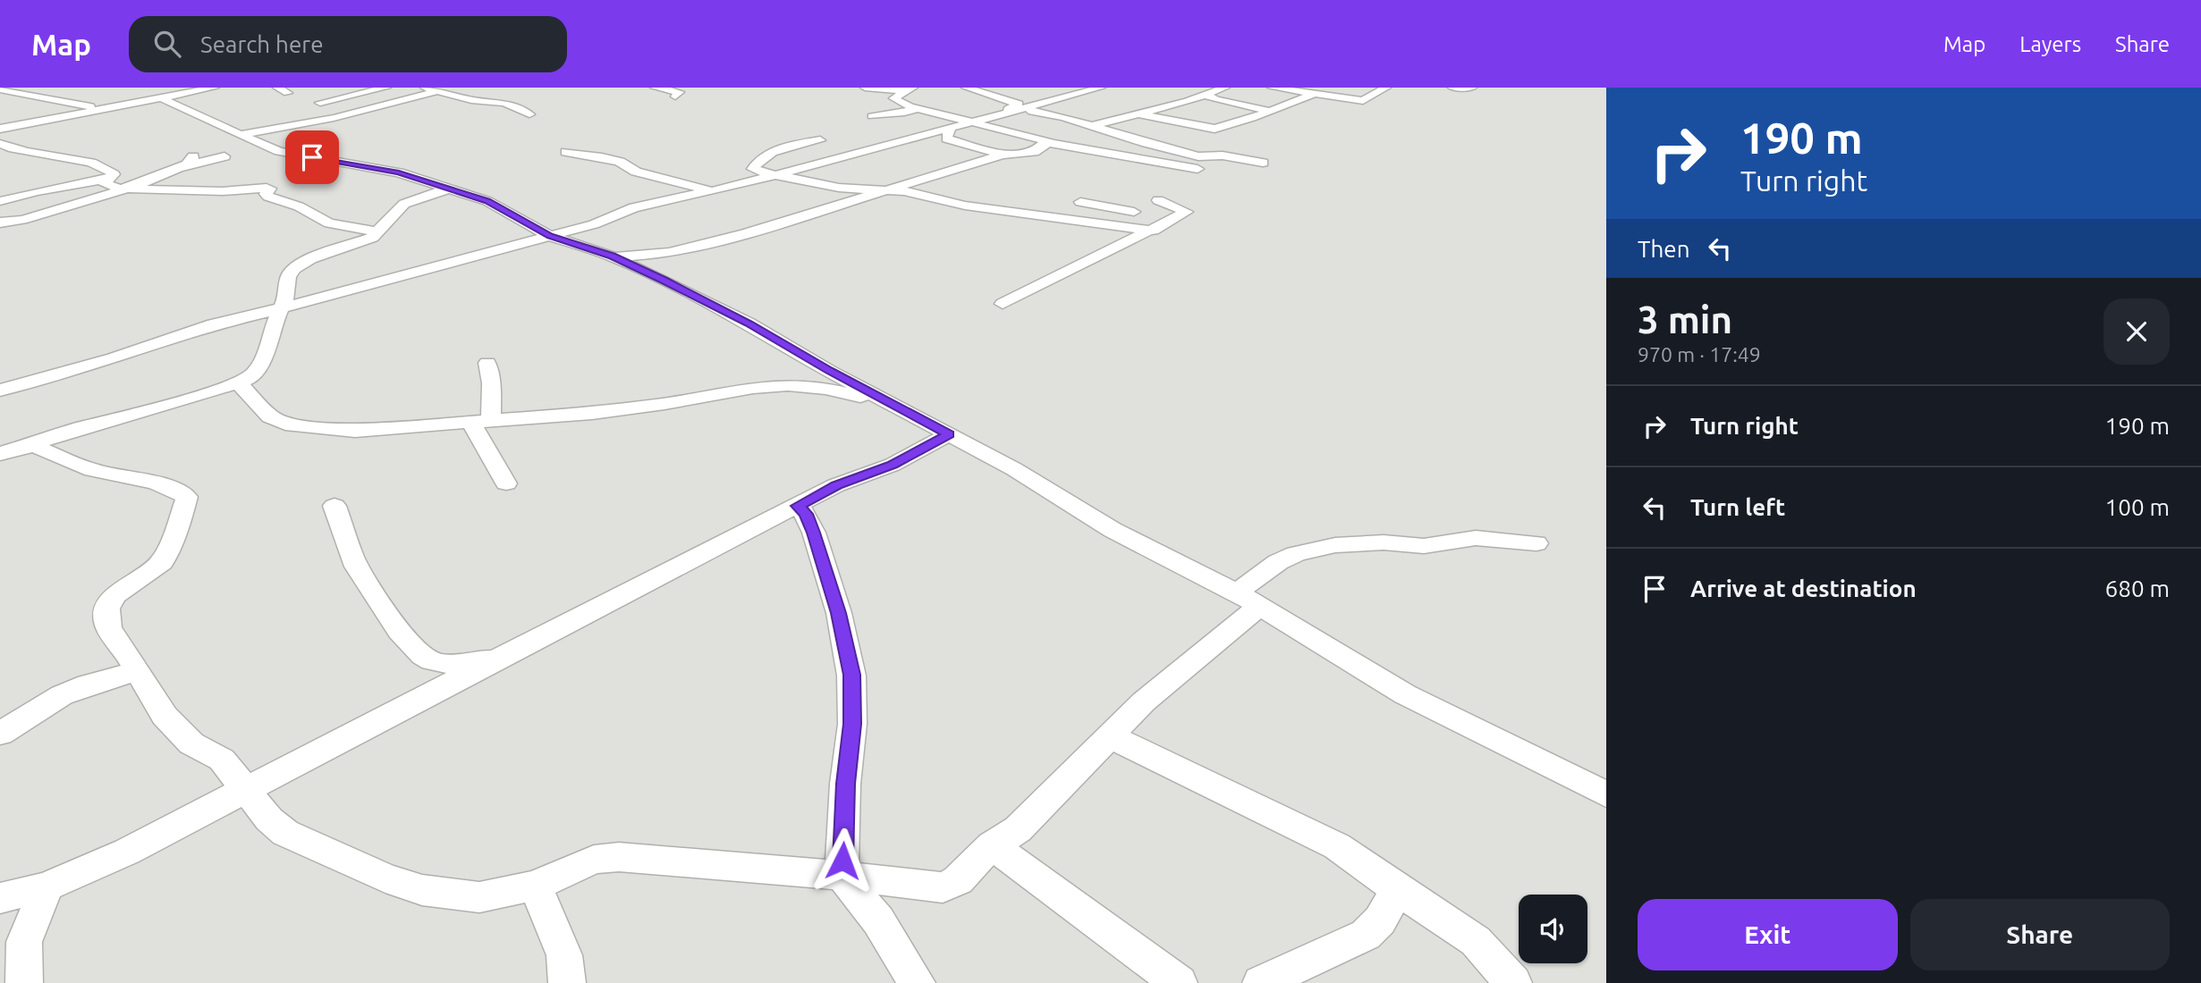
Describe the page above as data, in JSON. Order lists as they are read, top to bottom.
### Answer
{
  "page": {
    "header": "Map",
    "search": "Search here",
    "nav": ["Map", "Layers", "Share"],
    "turn": ["190 m", "Turn right"],
    "then": "Then",
    "heading": ["3 min", "970 m · 17:49"],
    "list": [
      {
        "name": "Turn right",
        "value": "190 m"
      },
      {
        "name": "Turn left",
        "value": "100 m"
      },
      {
        "name": "Arrive at destination",
        "value": "680 m"
      }
    ],
    "buttons": ["Exit", "Share"]
  }
}
